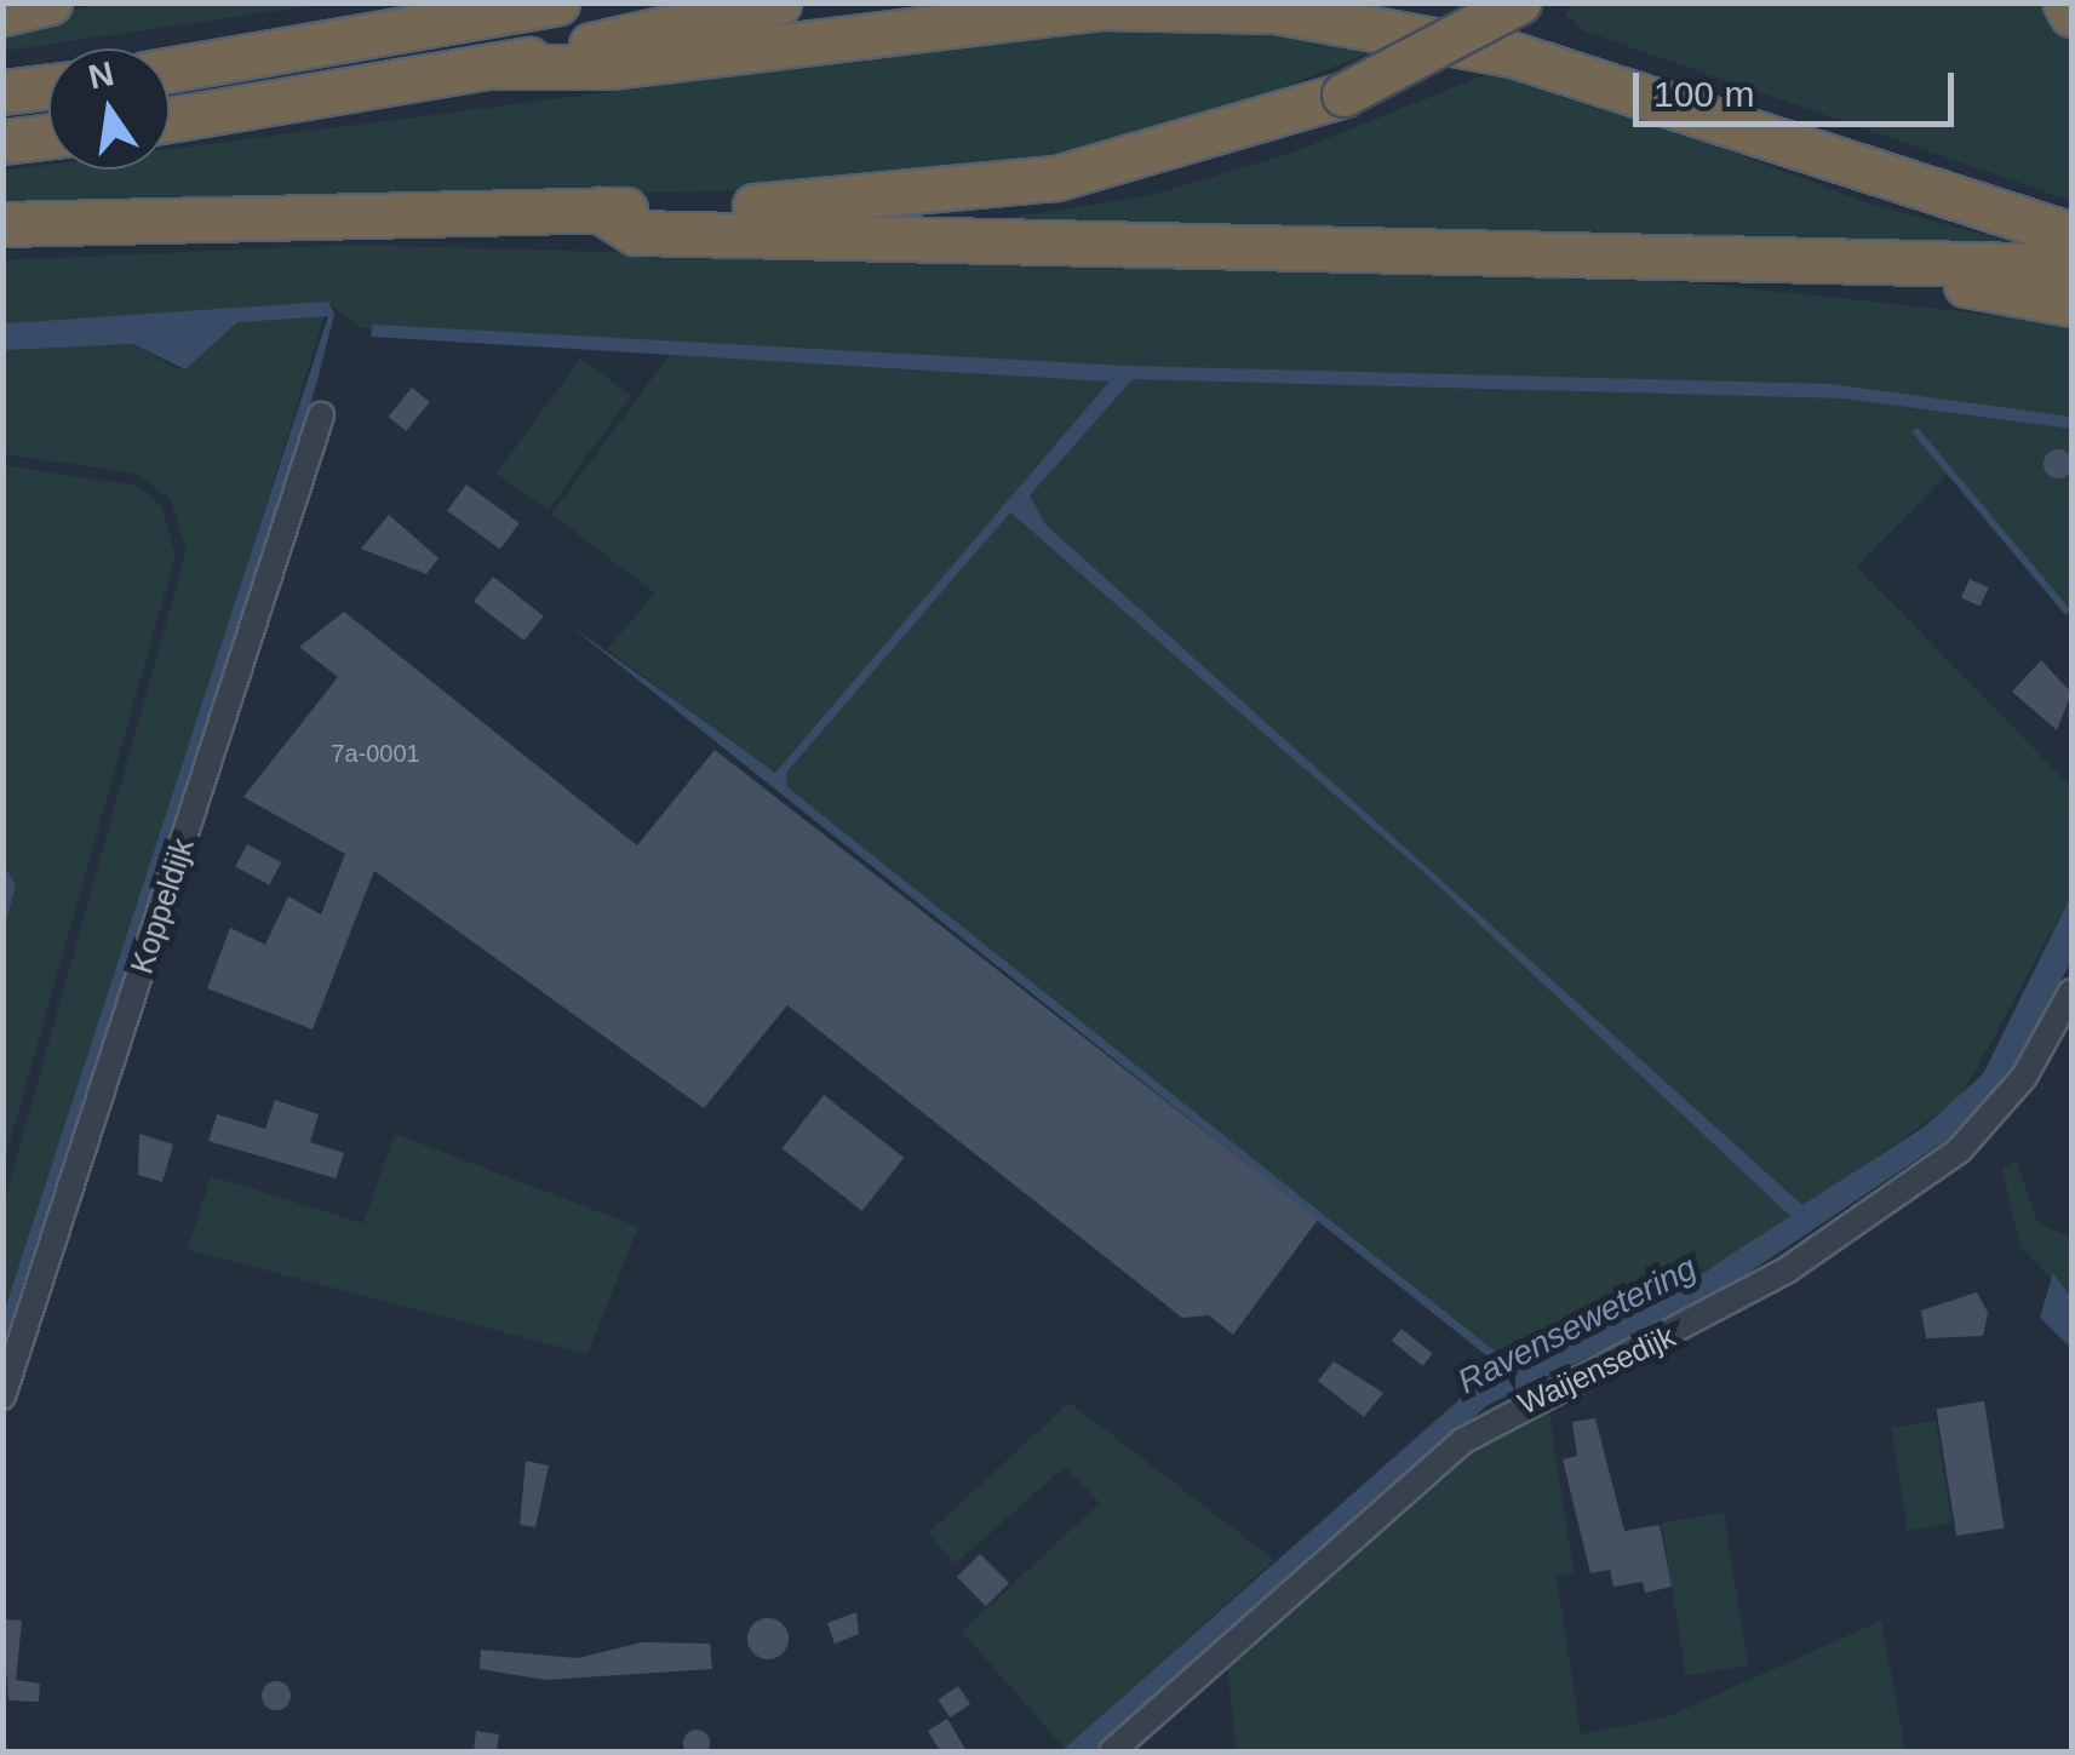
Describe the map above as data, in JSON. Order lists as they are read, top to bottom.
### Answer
{
  "streets": {
    "street": ["Koppeldijk", "Waijensedijk"]
  },
  "water": ["Ravensewetering"],
  "house_numbers": ["7a-0001"],
  "scale_bar": "100 m",
  "north": "top"
}
